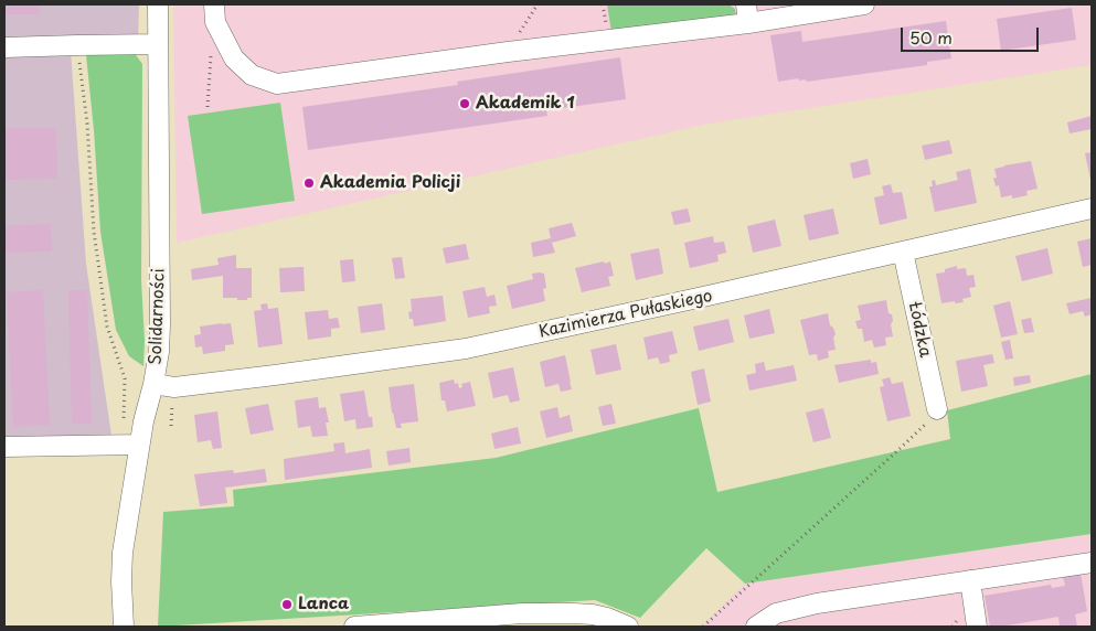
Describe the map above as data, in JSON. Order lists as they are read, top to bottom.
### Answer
{
  "streets": {
    "street": ["Kazimierza Pułaskiego", "Solidarności", "Łódzka"]
  },
  "crossings": [
    ["Kazimierza Pułaskiego", "Solidarności"],
    ["Kazimierza Pułaskiego", "Łódzka"]
  ],
  "places": ["Akademik 1", "Akademia Policji", "Lanca"],
  "scale_bar": "50 m"
}
